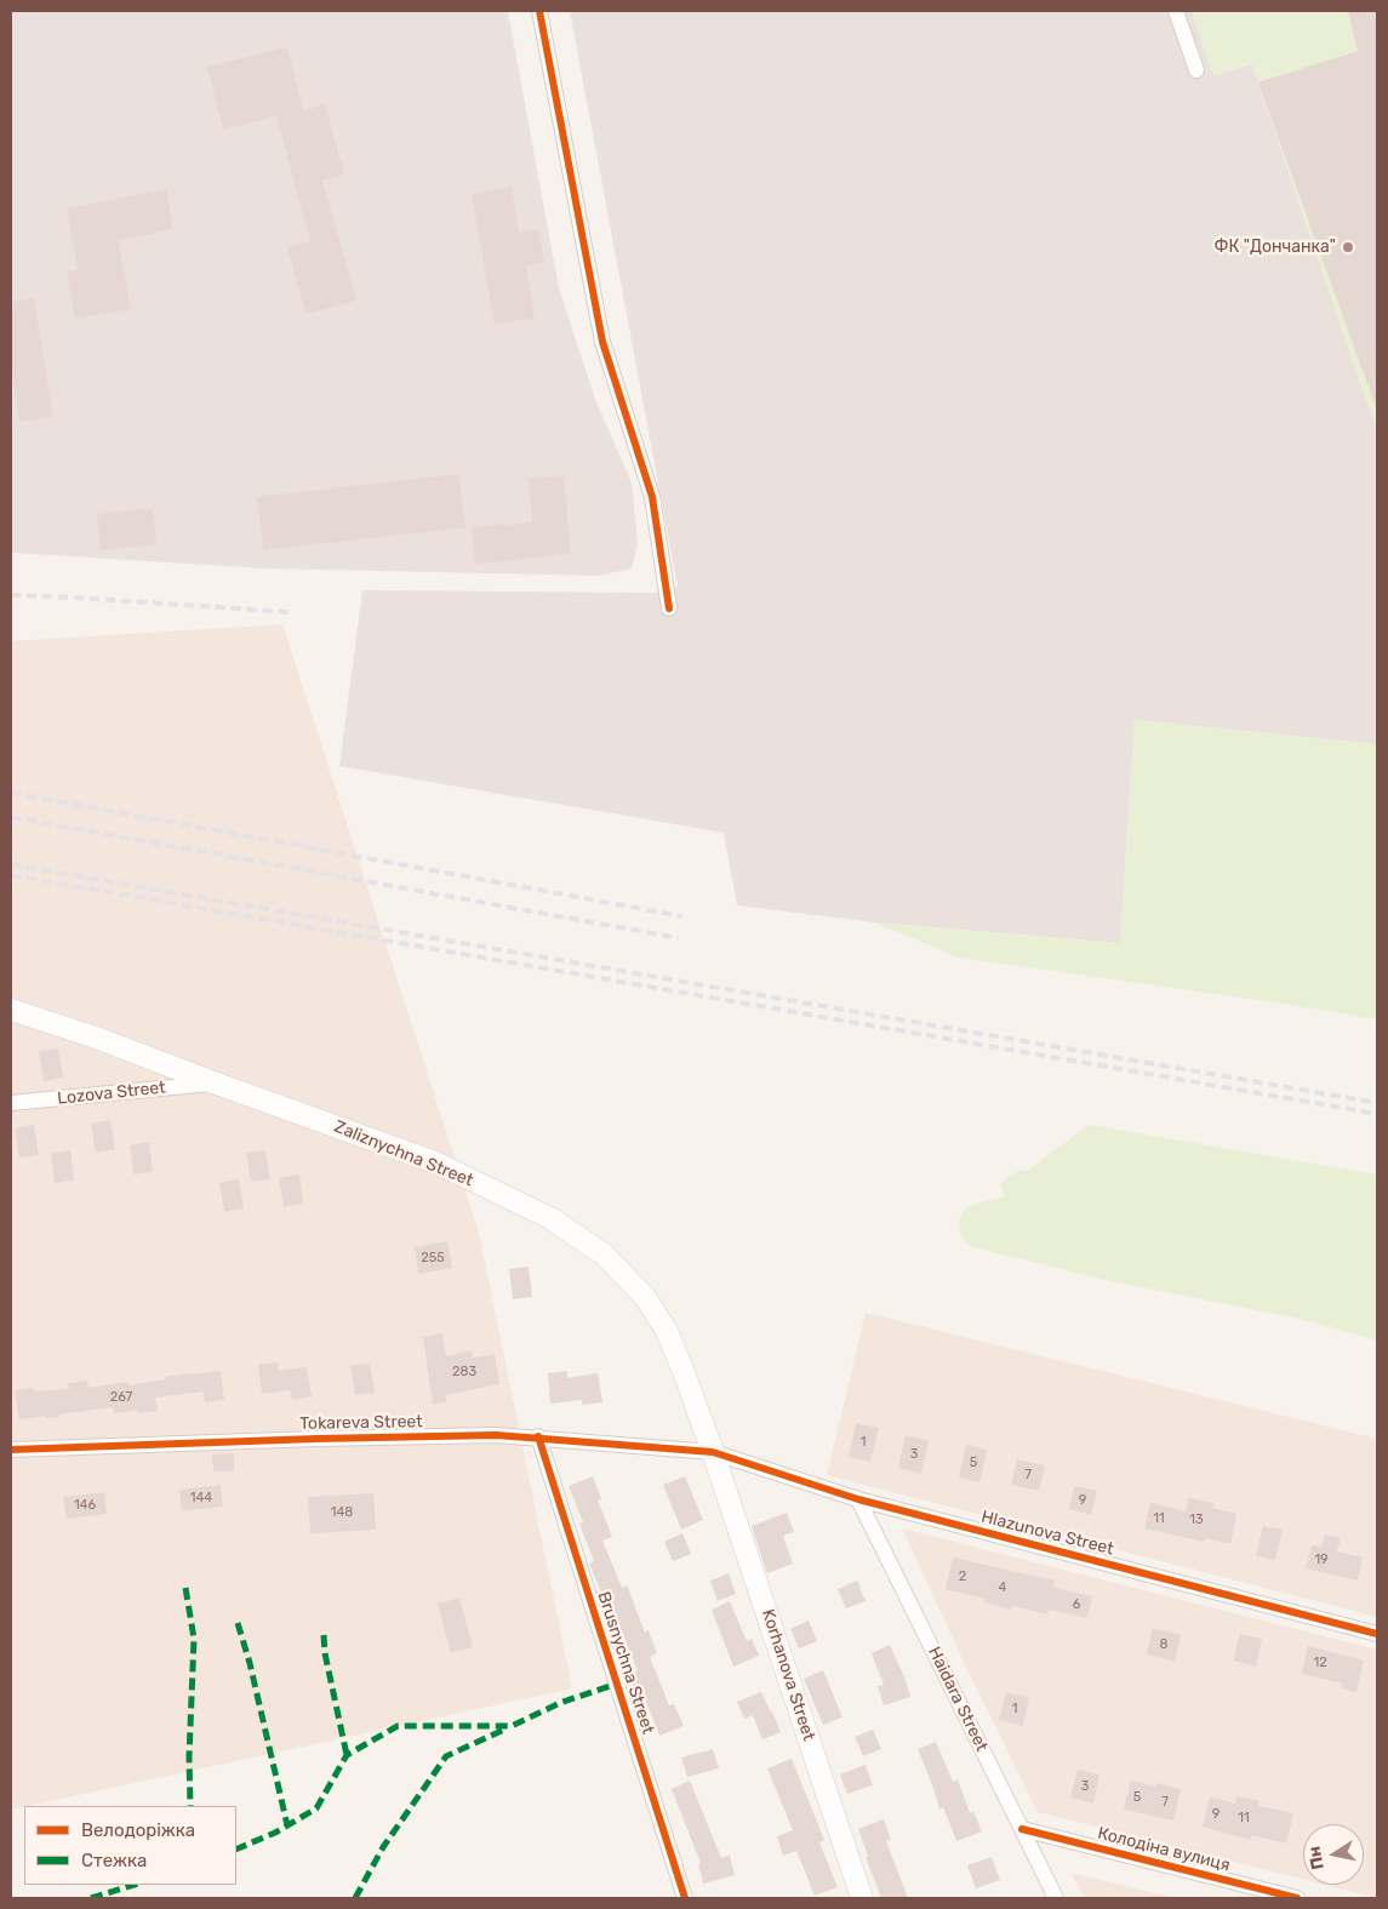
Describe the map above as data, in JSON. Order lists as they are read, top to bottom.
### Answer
{
  "streets": {
    "main road": ["Zaliznychna Street", "Korhanova Street"],
    "street": [
      "Lozova Street",
      "Tokareva Street",
      "Hlazunova Street",
      "Brusnychna Street",
      "Haidara Street",
      "Колодіна вулиця"
    ]
  },
  "crossings": [
    ["Lozova Street", "Zaliznychna Street"],
    ["Zaliznychna Street", "Tokareva Street"],
    ["Zaliznychna Street", "Hlazunova Street"],
    ["Zaliznychna Street", "Korhanova Street"],
    ["Tokareva Street", "Hlazunova Street"],
    ["Tokareva Street", "Brusnychna Street"],
    ["Tokareva Street", "Korhanova Street"],
    ["Hlazunova Street", "Korhanova Street"],
    ["Hlazunova Street", "Haidara Street"],
    ["Haidara Street", "Колодіна вулиця"]
  ],
  "places": ["ФК \"Дончанка\""],
  "house_numbers": [
    "255",
    "283",
    "267",
    "1",
    "3",
    "5",
    "7",
    "144",
    "9",
    "146",
    "148",
    "11",
    "13",
    "19",
    "2",
    "4",
    "6",
    "8",
    "12",
    "1",
    "3",
    "5",
    "7",
    "9",
    "11"
  ],
  "legend": ["Велодоріжка", "Стежка"],
  "north": "left"
}
